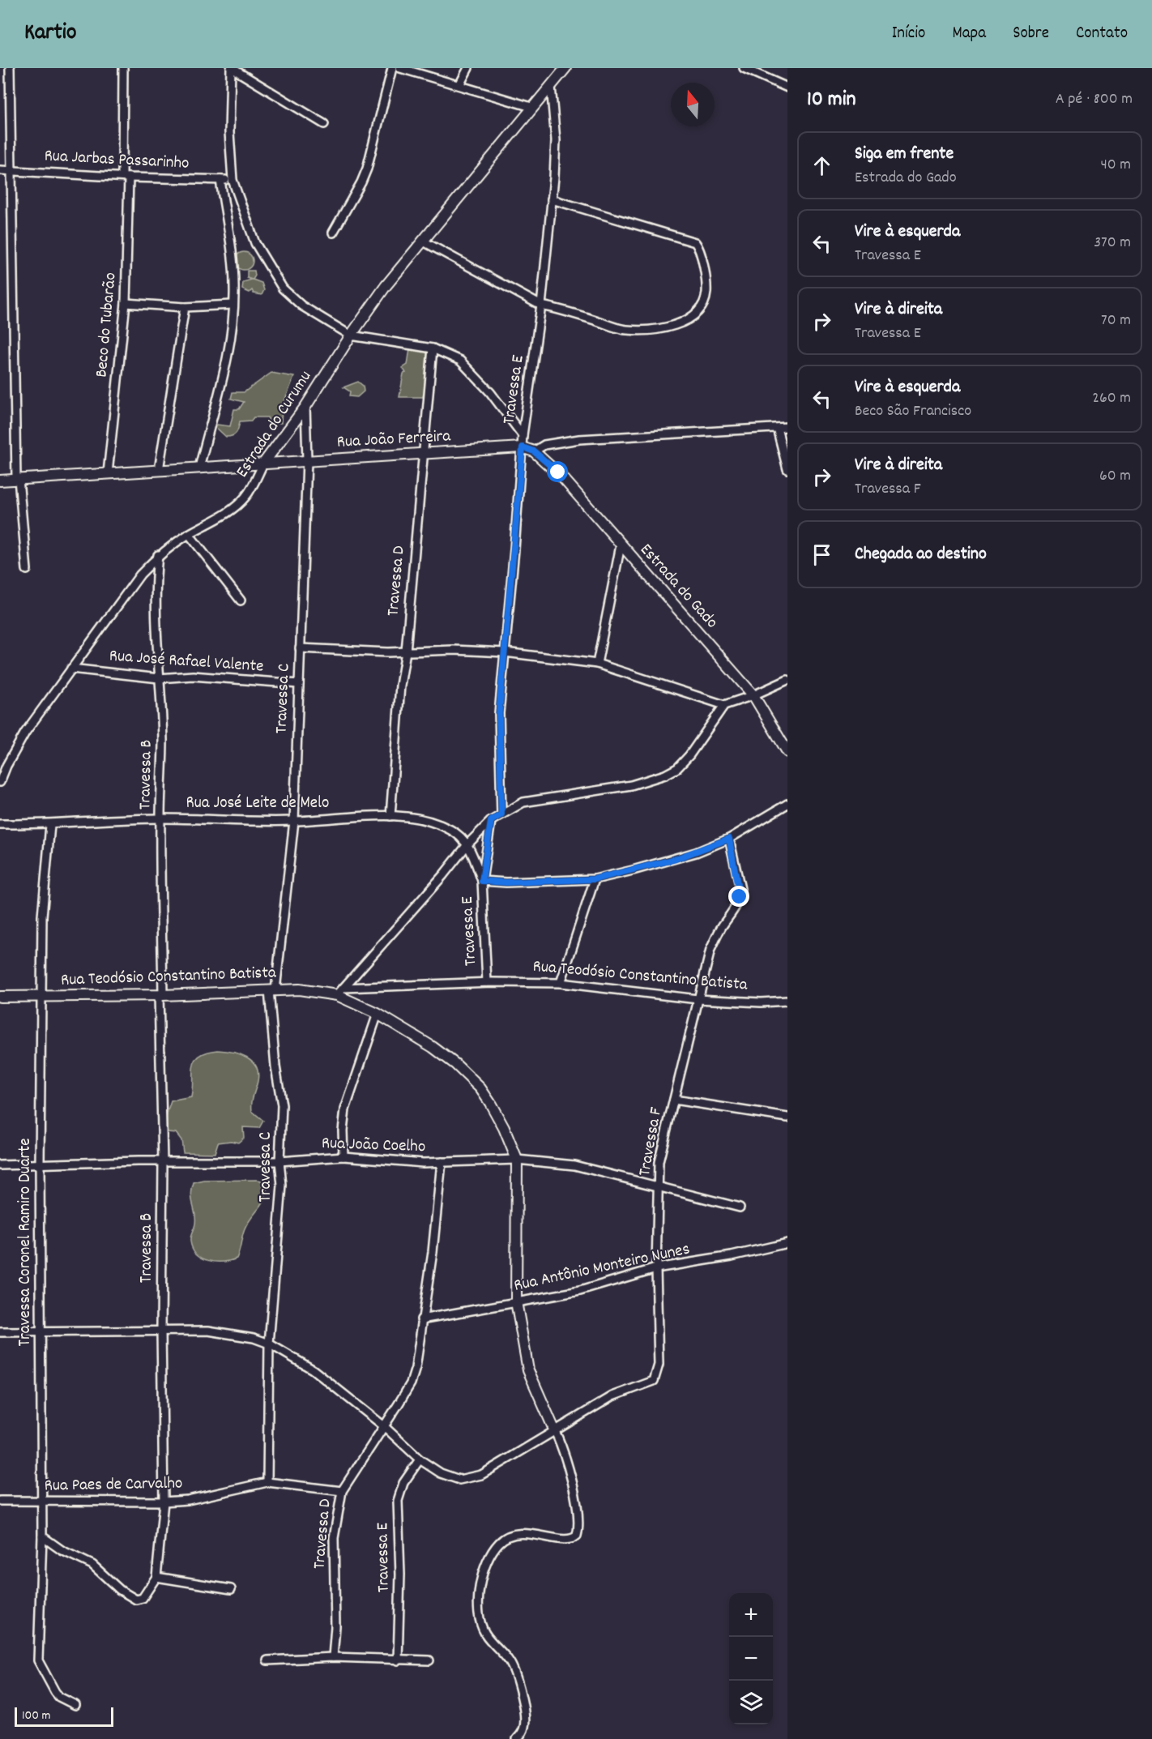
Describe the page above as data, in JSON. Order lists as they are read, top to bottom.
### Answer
{
  "streets": {
    "street": [
      "Rua Jarbas Passarinho",
      "Beco do Tubarão",
      "Travessa E",
      "Estrada do Curumu",
      "Rua João Ferreira",
      "Travessa D",
      "Estrada do Gado",
      "Rua José Rafael Valente",
      "Travessa C",
      "Travessa B",
      "Rua José Leite de Melo",
      "Rua Teodósio Constantino Batista",
      "Travessa F",
      "Rua João Coelho",
      "Travessa Coronel Ramiro Duarte",
      "Rua Antônio Monteiro Nunes",
      "Rua Paes de Carvalho"
    ]
  },
  "crossings": [
    ["Rua Jarbas Passarinho", "Beco do Tubarão"],
    ["Beco do Tubarão", "Rua João Ferreira"],
    ["Travessa E", "Estrada do Curumu"],
    ["Travessa E", "Rua João Ferreira"],
    ["Travessa E", "Rua Teodósio Constantino Batista"],
    ["Estrada do Curumu", "Rua João Ferreira"],
    ["Estrada do Curumu", "Rua José Rafael Valente"],
    ["Estrada do Curumu", "Travessa C"],
    ["Estrada do Curumu", "Travessa B"],
    ["Rua João Ferreira", "Travessa D"],
    ["Rua João Ferreira", "Estrada do Gado"],
    ["Rua João Ferreira", "Travessa C"],
    ["Travessa D", "Rua José Leite de Melo"],
    ["Travessa D", "Rua João Coelho"],
    ["Travessa D", "Rua Antônio Monteiro Nunes"],
    ["Travessa D", "Rua Paes de Carvalho"],
    ["Rua José Rafael Valente", "Travessa C"],
    ["Rua José Rafael Valente", "Travessa B"],
    ["Travessa C", "Rua José Leite de Melo"],
    ["Travessa C", "Rua Teodósio Constantino Batista"],
    ["Travessa C", "Rua João Coelho"],
    ["Travessa C", "Rua Paes de Carvalho"],
    ["Travessa B", "Rua José Leite de Melo"],
    ["Travessa B", "Rua Teodósio Constantino Batista"],
    ["Travessa B", "Rua João Coelho"],
    ["Travessa B", "Rua Paes de Carvalho"],
    ["Rua José Leite de Melo", "Travessa Coronel Ramiro Duarte"],
    ["Rua Teodósio Constantino Batista", "Travessa F"],
    ["Rua Teodósio Constantino Batista", "Travessa Coronel Ramiro Duarte"],
    ["Travessa F", "Rua João Coelho"],
    ["Travessa F", "Rua Antônio Monteiro Nunes"],
    ["Rua João Coelho", "Travessa Coronel Ramiro Duarte"],
    ["Travessa Coronel Ramiro Duarte", "Rua Paes de Carvalho"]
  ],
  "scale_bar": "100 m",
  "north": "top",
  "page": {
    "header": "Kartio",
    "nav": [
      "Início",
      "Mapa",
      "Sobre",
      "Contato"
    ],
    "heading": ["10 min", "A pé · 800 m"],
    "list": [
      ["Siga em frente", "Estrada do Gado", "40 m"],
      ["Vire à esquerda", "Travessa E", "370 m"],
      ["Vire à direita", "Travessa E", "70 m"],
      ["Vire à esquerda", "Beco São Francisco", "260 m"],
      ["Vire à direita", "Travessa F", "60 m"],
      "Chegada ao destino"
    ],
    "map_buttons": ["+", "−"],
    "scale": "100 m"
  }
}
